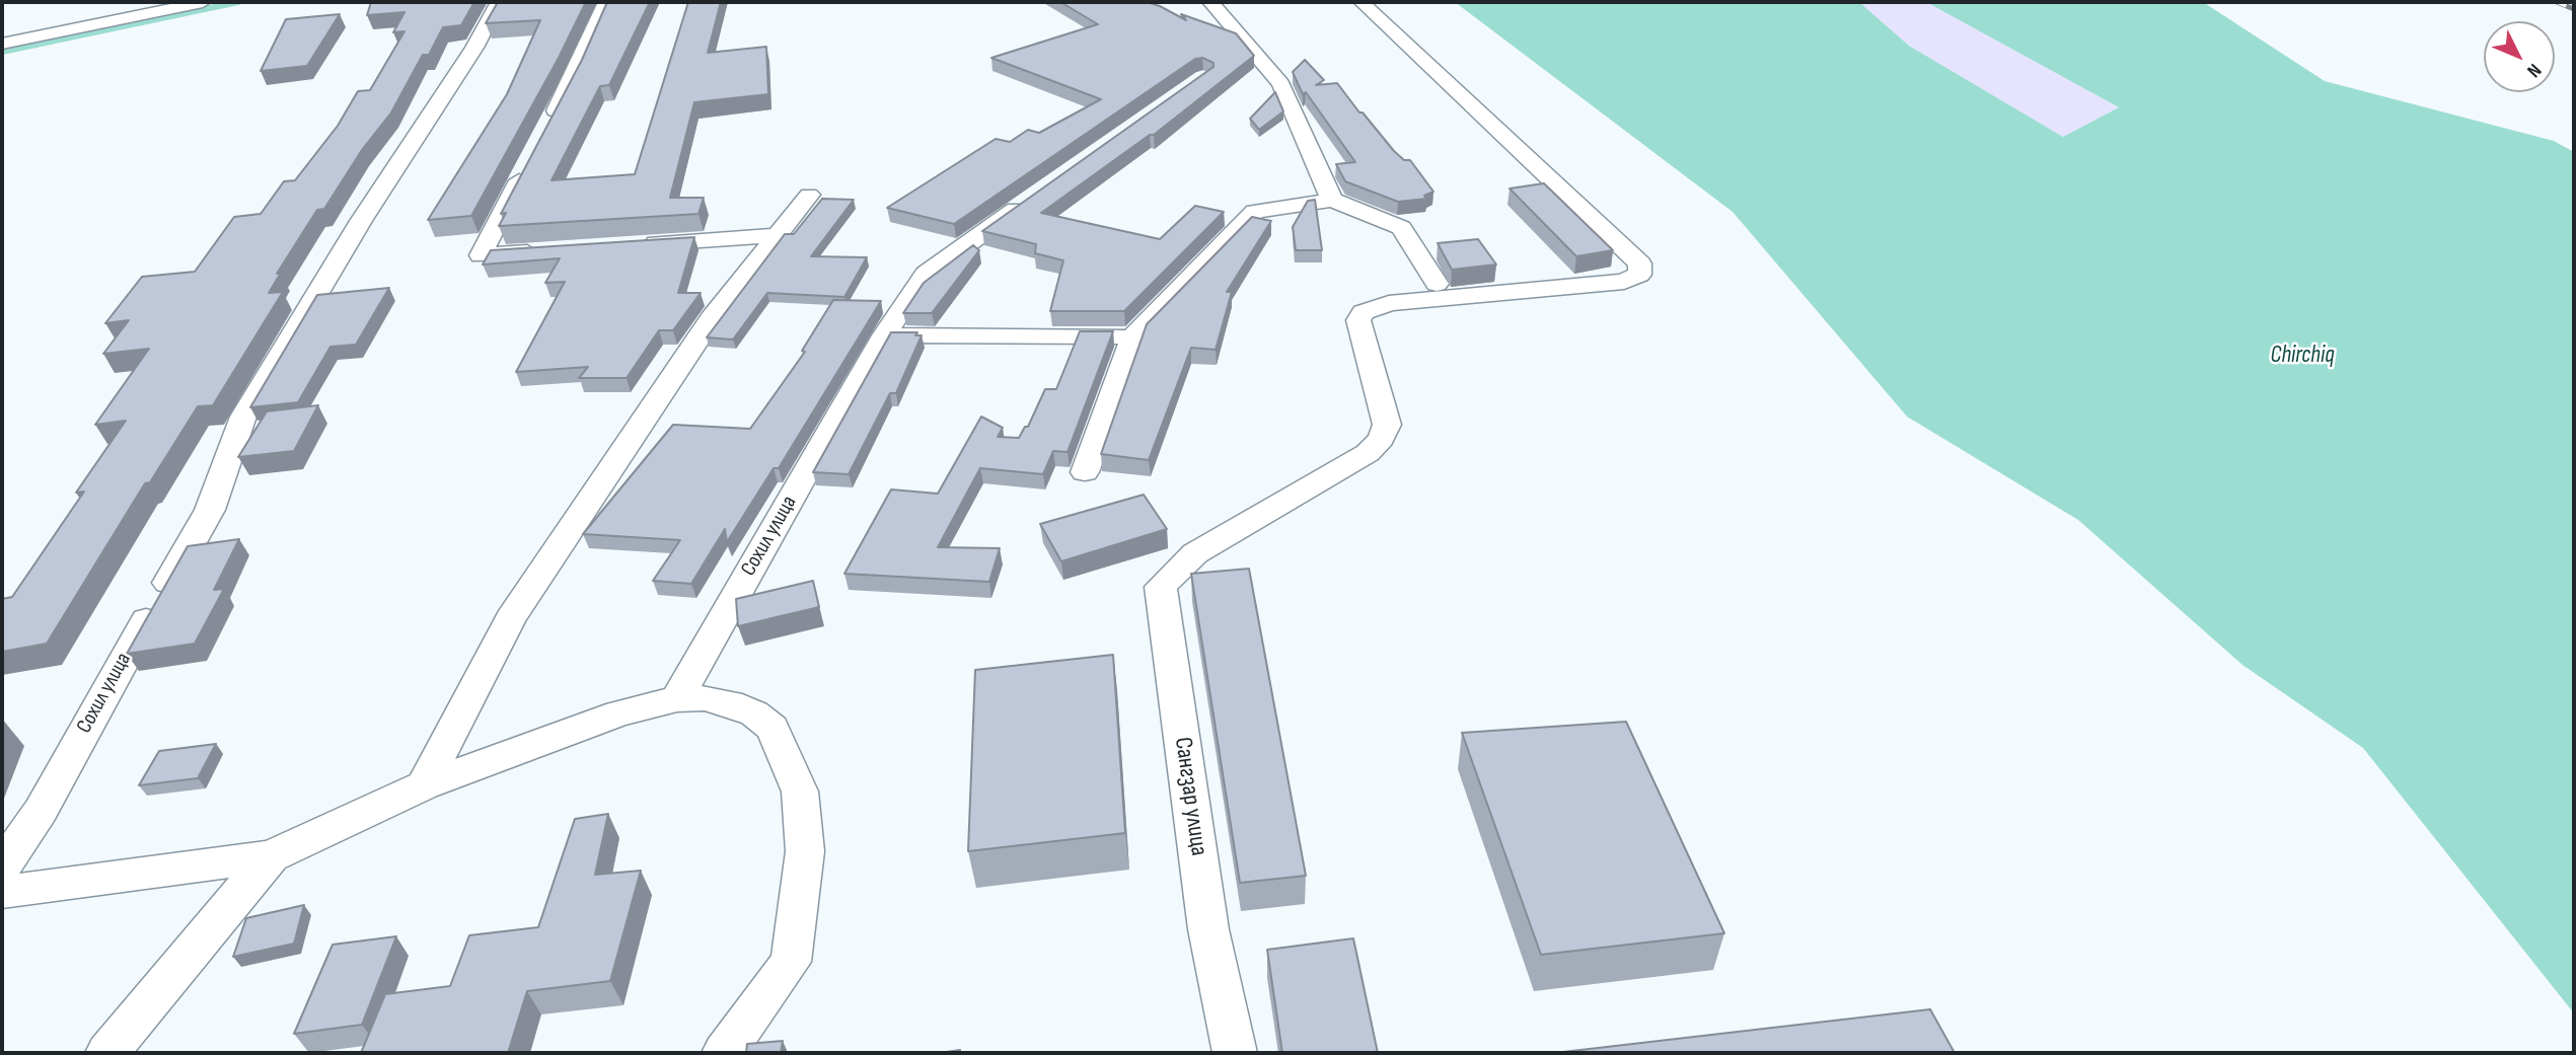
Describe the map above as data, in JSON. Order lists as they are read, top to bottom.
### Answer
{
  "streets": {
    "street": ["Сохил улица", "Сангзар улица"]
  },
  "water": ["Chirchiq"],
  "north": "bottom right"
}
